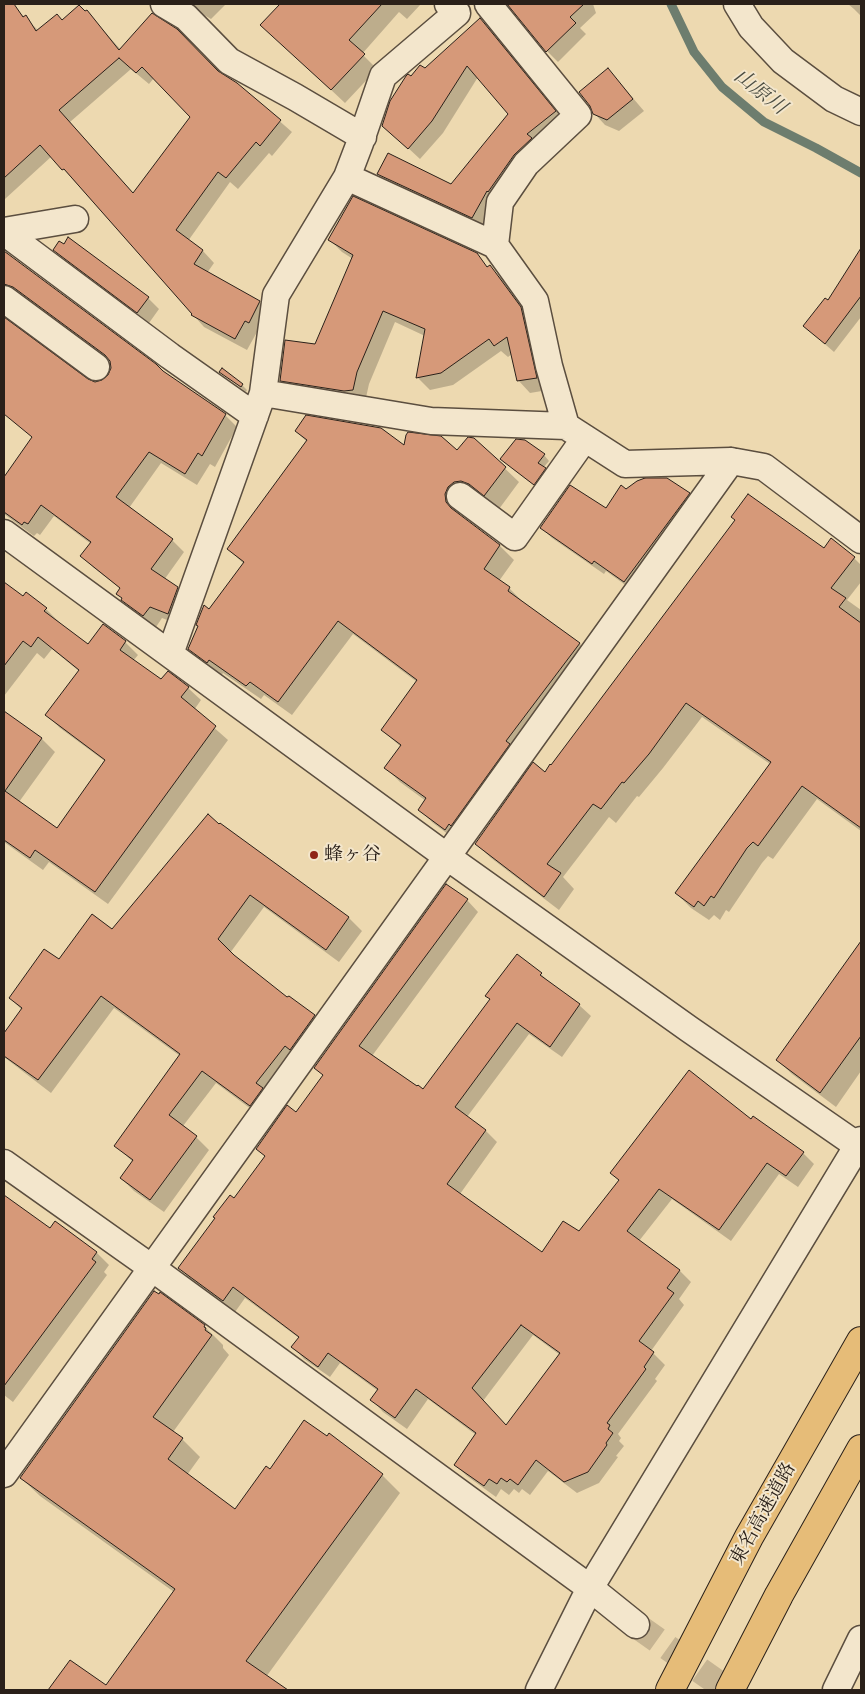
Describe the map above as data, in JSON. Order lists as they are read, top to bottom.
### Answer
{
  "streets": {
    "highway": ["東名高速道路"]
  },
  "water": ["山原川"],
  "places": ["蜂ヶ谷"]
}
